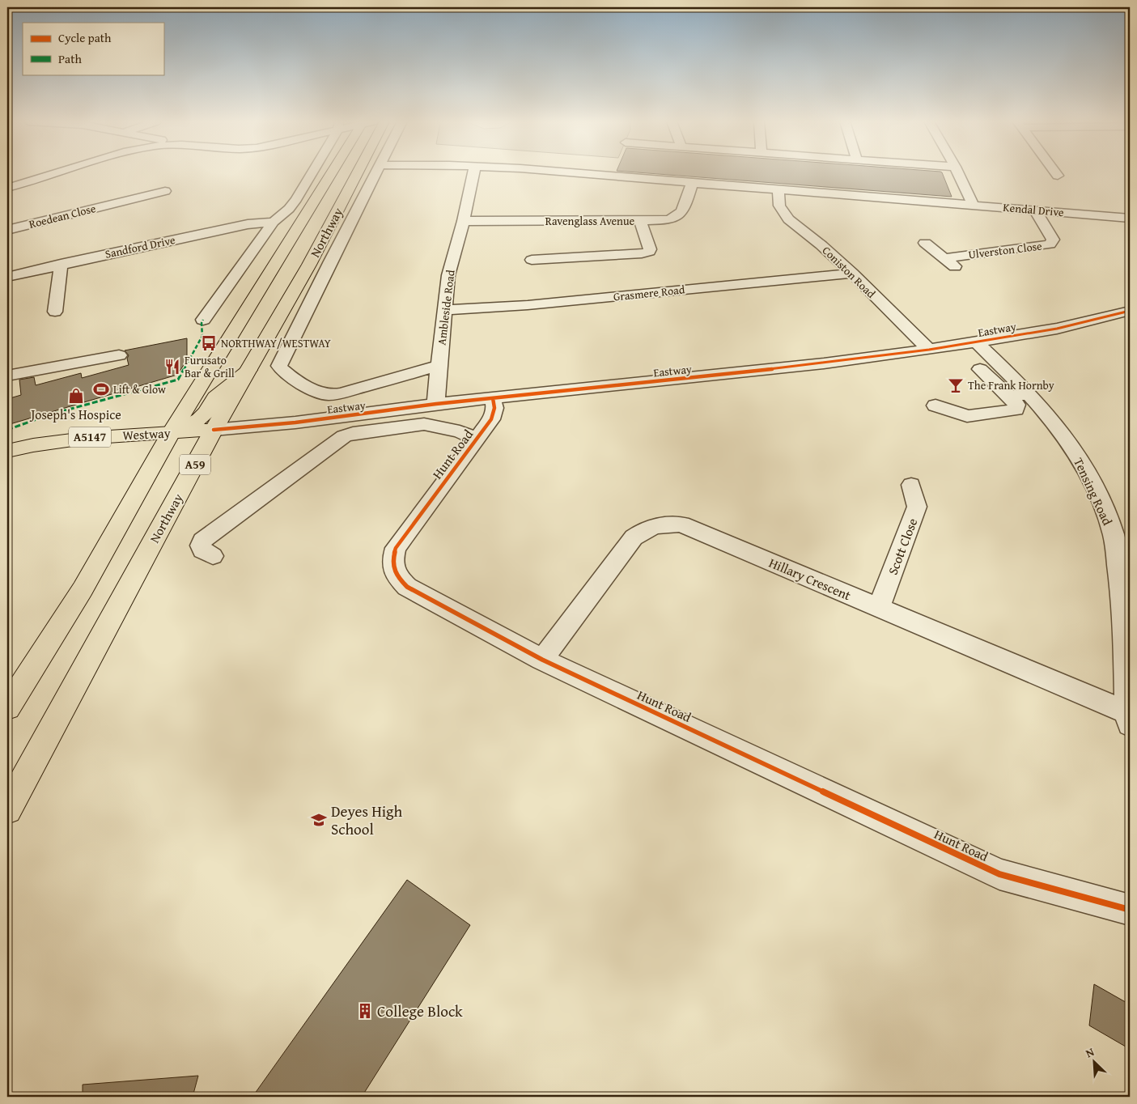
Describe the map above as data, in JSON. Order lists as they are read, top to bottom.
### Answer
{
  "streets": {
    "main road": [
      "Northway",
      "Westway",
      "A5147",
      "A59"
    ],
    "street": [
      "Kendal Drive",
      "Roedean Close",
      "Ravenglass Avenue",
      "Sandford Drive",
      "Ulverston Close",
      "Coniston Road",
      "Grasmere Road",
      "Ambleside Road",
      "Eastway",
      "Hunt Road",
      "Tensing Road",
      "Scott Close",
      "Hillary Crescent"
    ]
  },
  "crossings": [
    ["Kendal Drive", "Ravenglass Avenue"],
    ["Kendal Drive", "Ulverston Close"],
    ["Kendal Drive", "Coniston Road"],
    ["Ravenglass Avenue", "Ambleside Road"],
    ["Northway", "Ambleside Road"],
    ["Northway", "Eastway"],
    ["Northway", "Westway"],
    ["Coniston Road", "Grasmere Road"],
    ["Coniston Road", "Eastway"],
    ["Grasmere Road", "Ambleside Road"],
    ["Ambleside Road", "Eastway"],
    ["Eastway", "Westway"],
    ["Eastway", "Hunt Road"],
    ["Eastway", "Tensing Road"],
    ["Hunt Road", "Hillary Crescent"],
    ["Tensing Road", "Hillary Crescent"],
    ["Scott Close", "Hillary Crescent"]
  ],
  "places": {
    "bus stop": ["NORTHWAY/WESTWAY"],
    "restaurant": ["Furusato Bar & Grill"],
    "bar": ["The Frank Hornby"],
    "sports": ["Lift & Glow"],
    "shop": ["Joseph's Hospice"],
    "school or university": ["Deyes High School"],
    "building": ["College Block"]
  },
  "legend": ["Cycle path", "Path"],
  "north": "top left"
}
